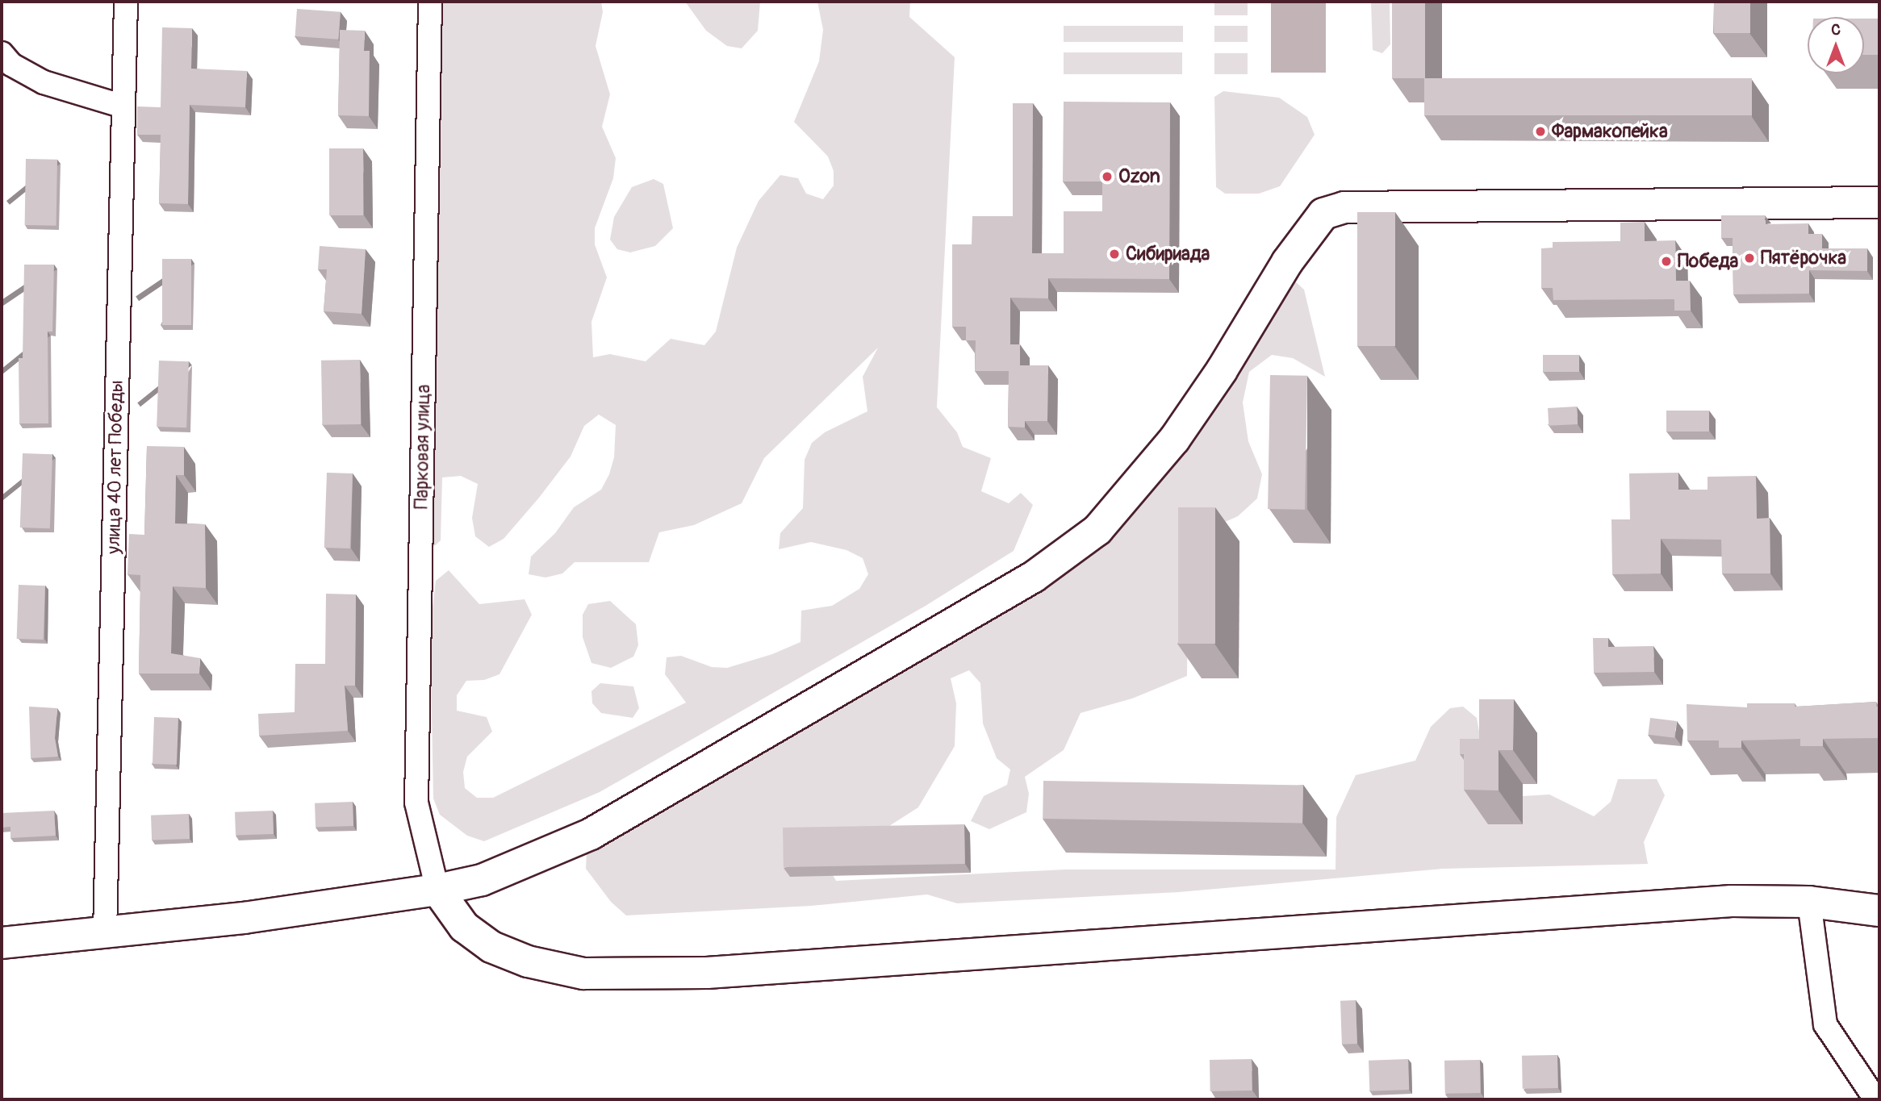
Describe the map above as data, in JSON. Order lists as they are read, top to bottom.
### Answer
{
  "streets": {
    "street": ["Парковая улица", "улица 40 лет Победы"]
  },
  "places": [
    "Фармакопейка",
    "Ozon",
    "Сибириада",
    "Пятёрочка",
    "Победа"
  ],
  "north": "top"
}
